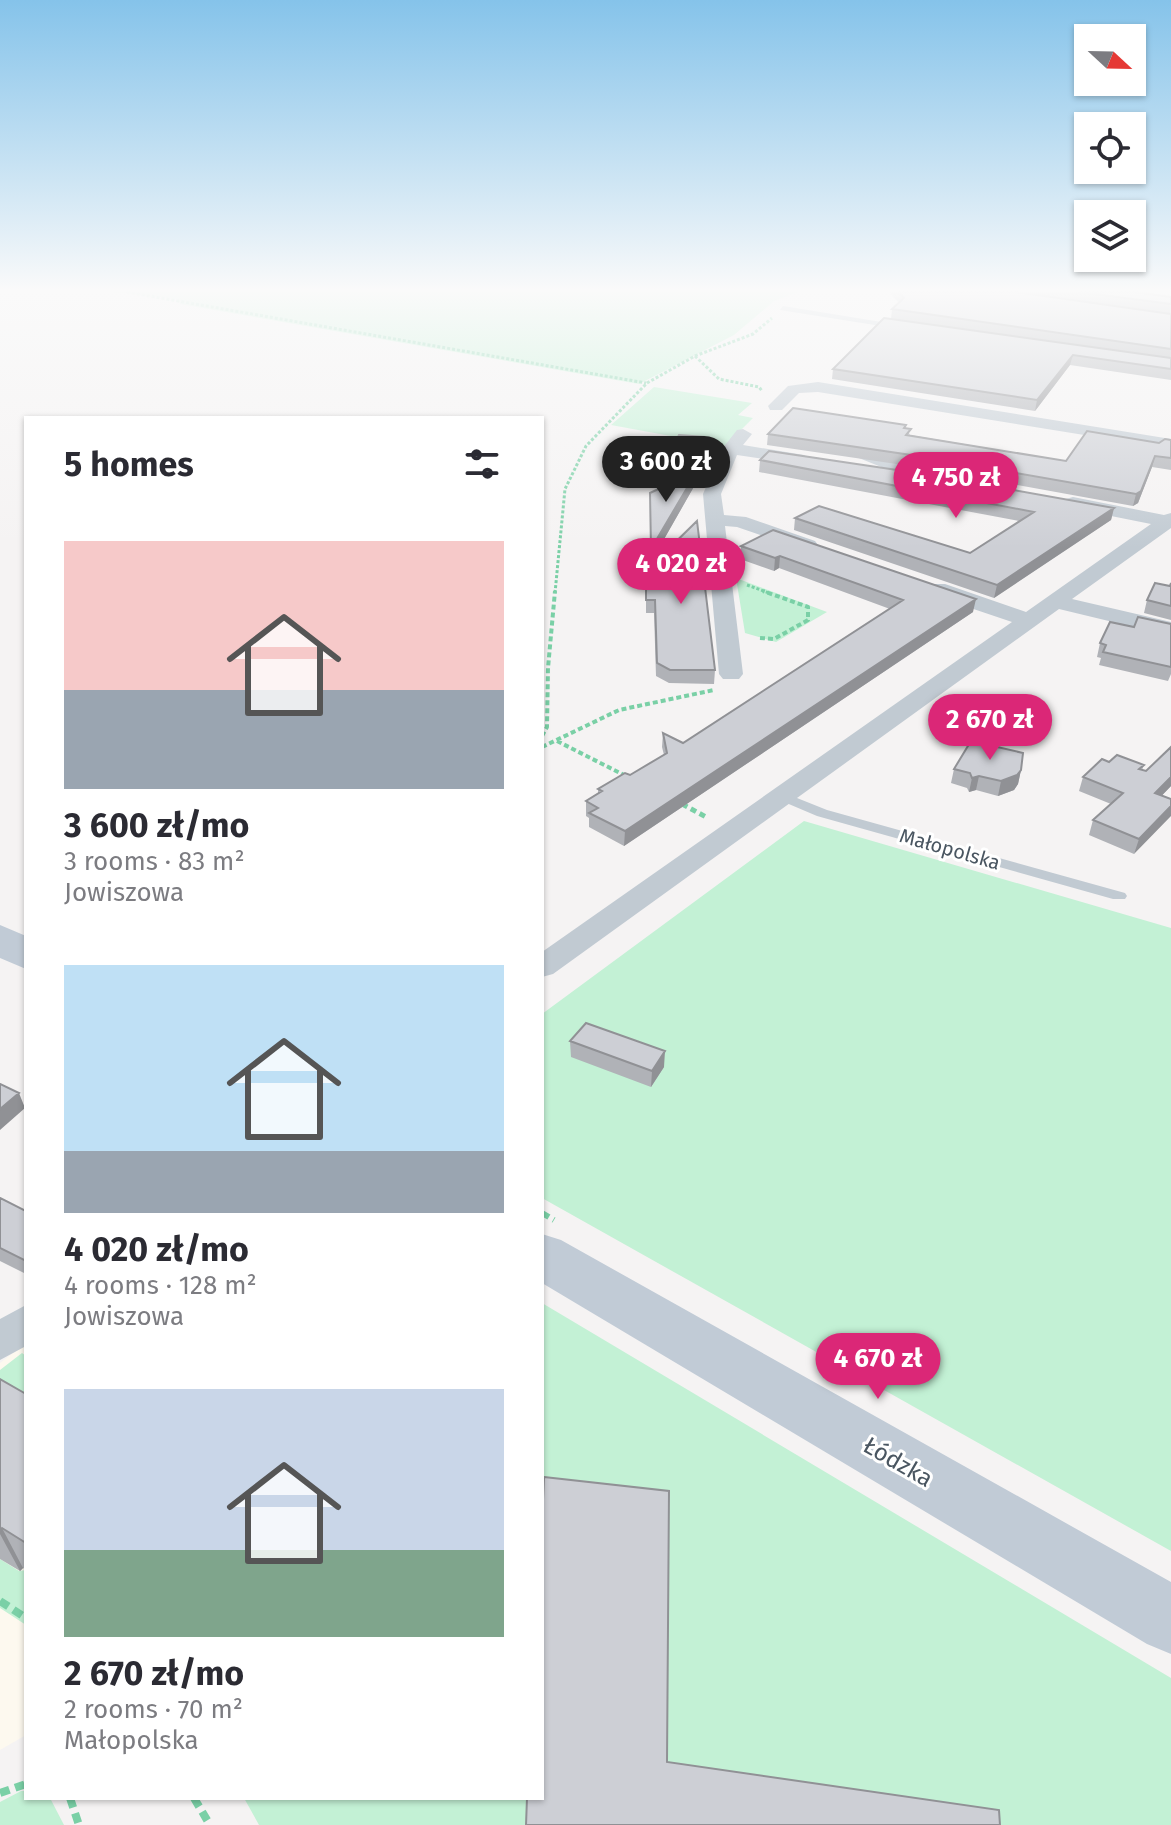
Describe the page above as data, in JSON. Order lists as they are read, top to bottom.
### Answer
{
  "streets": {
    "street": ["Łódzka"],
    "lane": ["Małopolska"]
  },
  "north": "right",
  "page": {
    "heading": "5 homes",
    "price": [
      "3 600 zł",
      "4 750 zł",
      "4 020 zł",
      "2 670 zł",
      "4 670 zł"
    ],
    "list": [
      {
        "name": "3 600 zł/mo",
        "note": "3 rooms · 83 m² · Jowiszowa"
      },
      {
        "name": "4 020 zł/mo",
        "note": "4 rooms · 128 m² · Jowiszowa"
      },
      {
        "name": "2 670 zł/mo",
        "note": "2 rooms · 70 m² · Małopolska"
      }
    ]
  }
}
